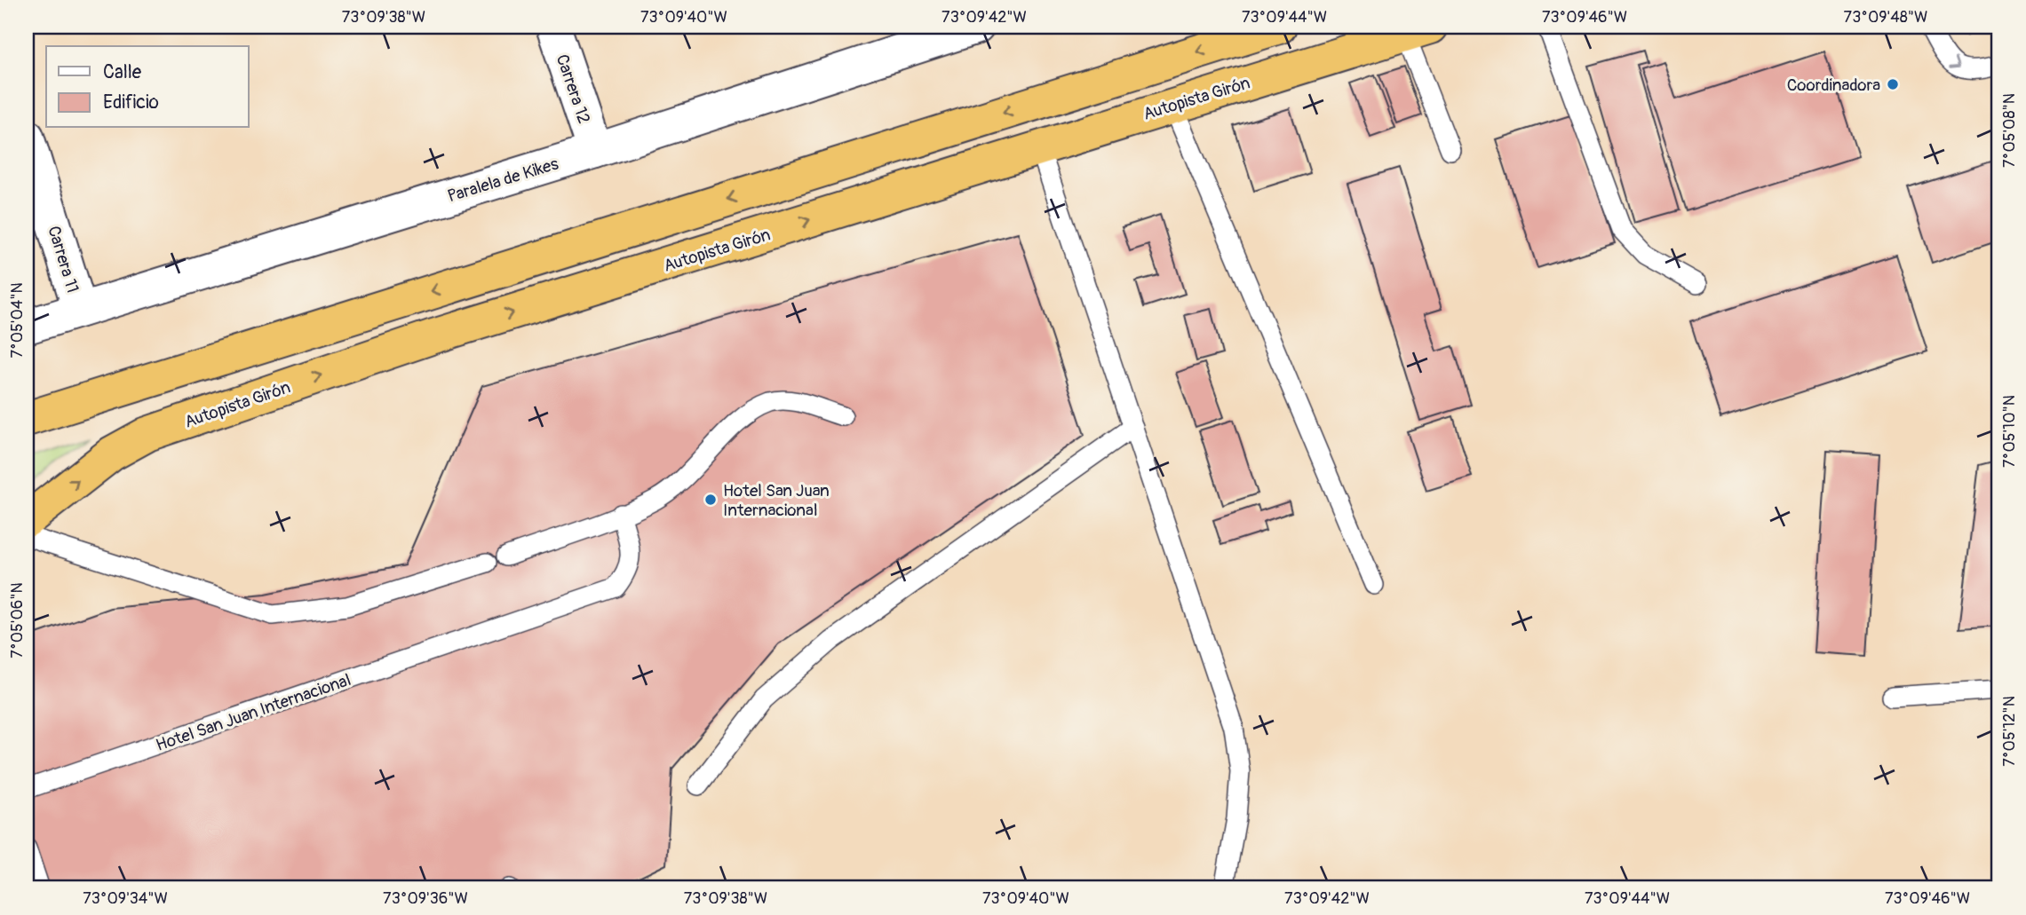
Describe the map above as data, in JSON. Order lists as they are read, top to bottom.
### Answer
{
  "streets": {
    "highway": ["Autopista Girón"],
    "street": ["Carrera 12", "Paralela de Kikes", "Carrera 11"],
    "lane": ["Hotel San Juan Internacional"]
  },
  "crossings": [
    ["Carrera 12", "Paralela de Kikes"],
    ["Paralela de Kikes", "Carrera 11"]
  ],
  "places": ["Coordinadora", "Hotel San Juan Internacional"],
  "legend": ["Calle", "Edificio"],
  "coordinates": [
    "73°09'38\"W",
    "73°09'40\"W",
    "73°09'42\"W",
    "73°09'44\"W",
    "73°09'46\"W",
    "73°09'48\"W",
    "7°05'08\"N",
    "7°05'04\"N",
    "7°05'10\"N",
    "7°05'06\"N",
    "7°05'12\"N",
    "73°09'34\"W",
    "73°09'36\"W"
  ]
}
